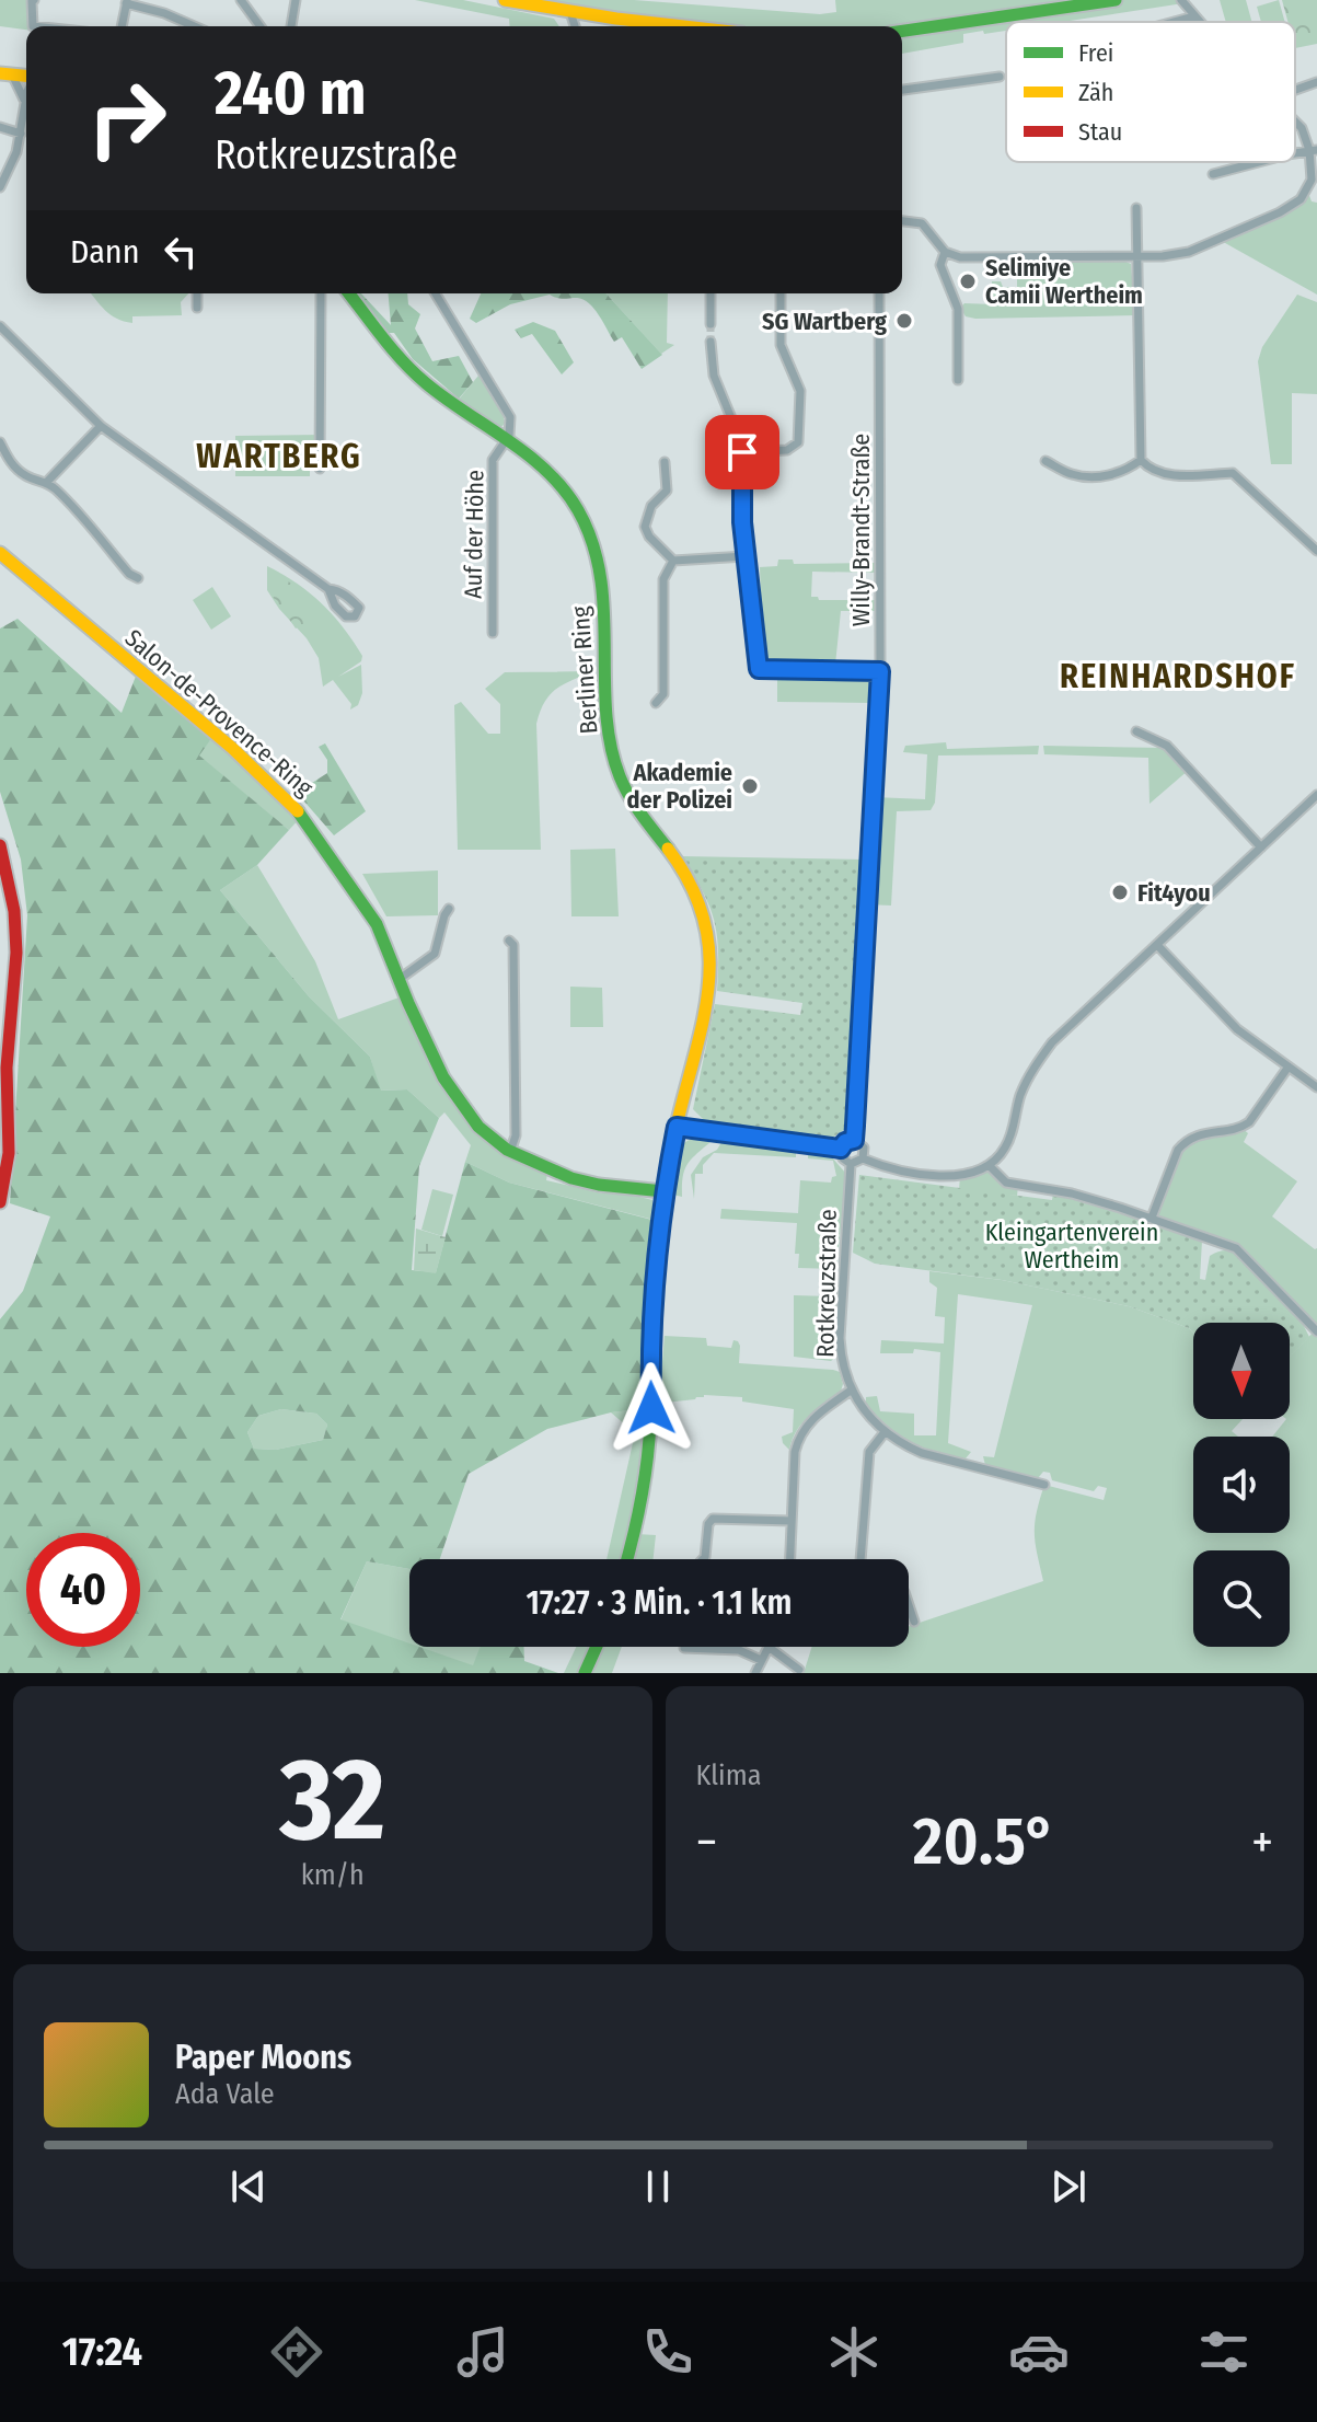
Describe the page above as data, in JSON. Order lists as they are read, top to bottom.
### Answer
{
  "streets": {
    "street": [
      "Willy-Brandt-Straße",
      "Auf der Höhe",
      "Berliner Ring",
      "Salon-de-Provence-Ring",
      "Rotkreuzstraße"
    ]
  },
  "crossings": [
    ["Willy-Brandt-Straße", "Rotkreuzstraße"],
    ["Auf der Höhe", "Berliner Ring"],
    ["Berliner Ring", "Salon-de-Provence-Ring"]
  ],
  "districts": ["WARTBERG", "REINHARDSHOF"],
  "parks": ["Kleingartenverein Wertheim"],
  "places": [
    "Selimiye Camii Wertheim",
    "SG Wartberg",
    "Akademie der Polizei",
    "Fit4you"
  ],
  "legend": ["Frei", "Zäh", "Stau"],
  "north": "bottom",
  "page": {
    "turn": ["240 m", "Rotkreuzstraße"],
    "then": "Dann",
    "limit": "40",
    "trip": "17:27 · 3 Min. · 1.1 km",
    "tile": [
      ["32", "km/h"],
      "Klima"
    ],
    "heat": ["−", "20.5°", "+"],
    "song": ["Paper Moons", "Ada Vale"],
    "tabs": "17:24"
  }
}
